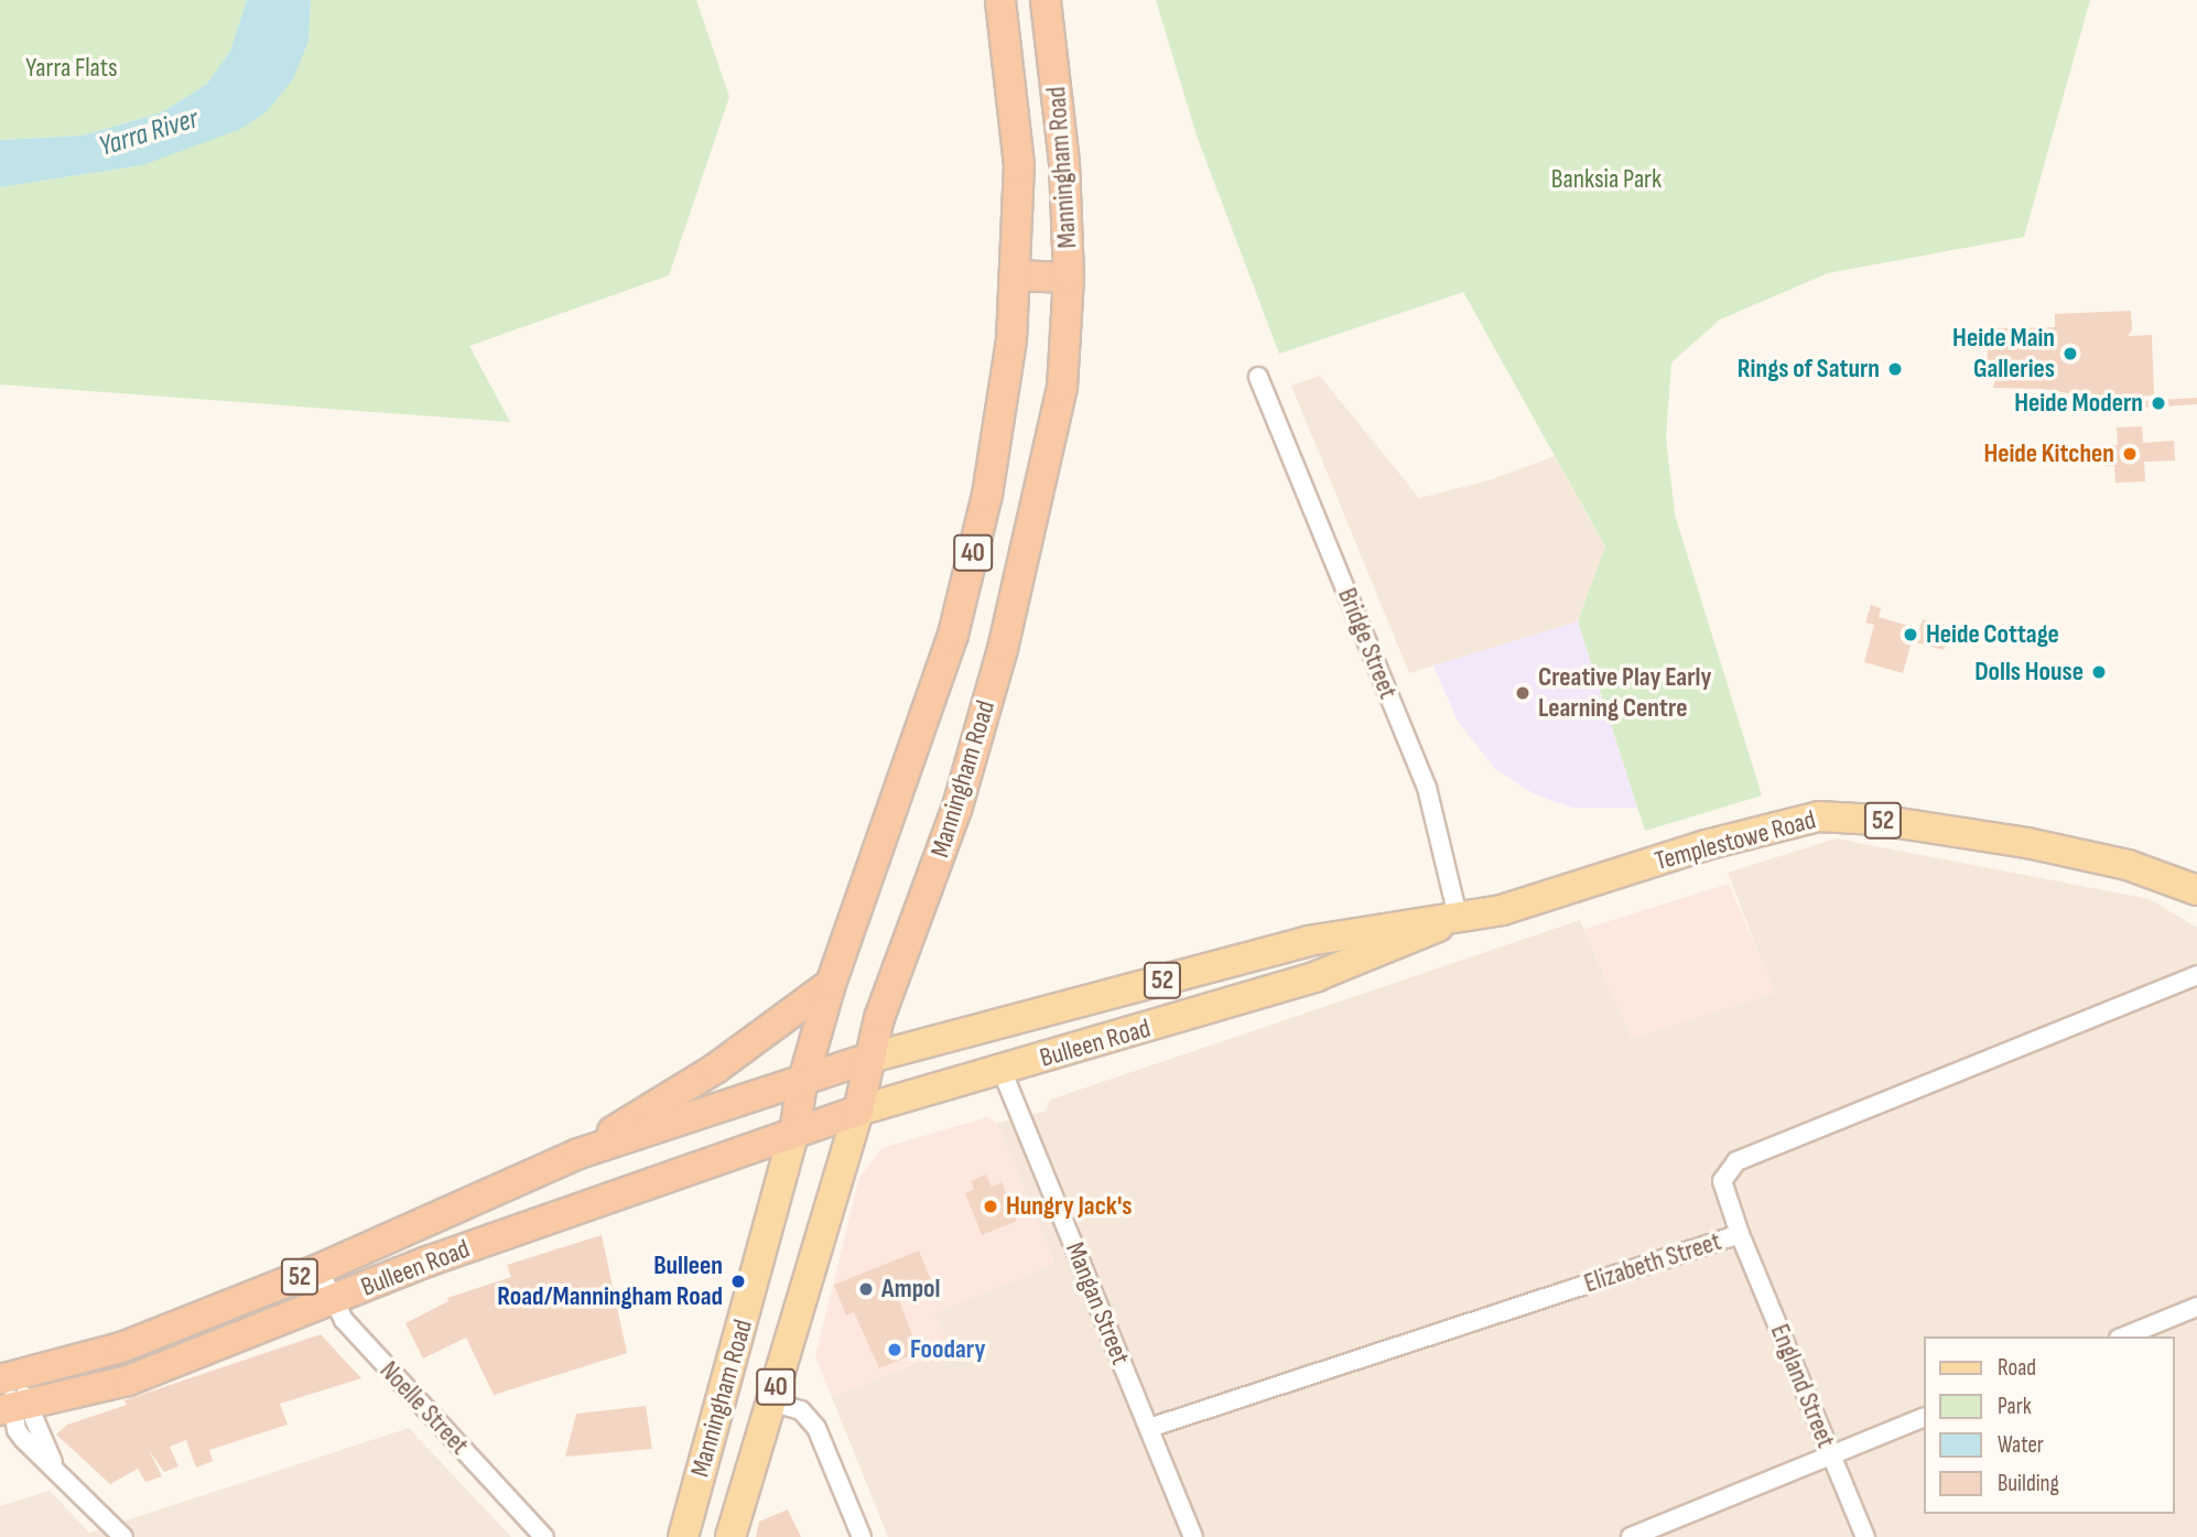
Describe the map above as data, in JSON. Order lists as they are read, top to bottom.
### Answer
{
  "streets": {
    "highway": [
      "Manningham Road",
      "40",
      "52",
      "Bulleen Road"
    ],
    "main road": ["Templestowe Road"],
    "street": [
      "Bridge Street",
      "Elizabeth Street",
      "Mangan Street",
      "England Street",
      "Noelle Street"
    ]
  },
  "crossings": [
    ["Manningham Road", "Bulleen Road"],
    ["Bridge Street", "Templestowe Road"],
    ["Bridge Street", "Bulleen Road"],
    ["Templestowe Road", "Bulleen Road"],
    ["Bulleen Road", "Mangan Street"],
    ["Bulleen Road", "Noelle Street"],
    ["Elizabeth Street", "Mangan Street"],
    ["Elizabeth Street", "England Street"]
  ],
  "water": ["Yarra River"],
  "parks": ["Yarra Flats", "Banksia Park"],
  "places": [
    "Heide Main Galleries",
    "Rings of Saturn",
    "Heide Modern",
    "Heide Kitchen",
    "Heide Cottage",
    "Dolls House",
    "Creative Play Early Learning Centre",
    "Hungry Jack's",
    "Bulleen Road/Manningham Road",
    "Ampol",
    "Foodary"
  ],
  "legend": [
    "Road",
    "Park",
    "Water",
    "Building"
  ]
}
